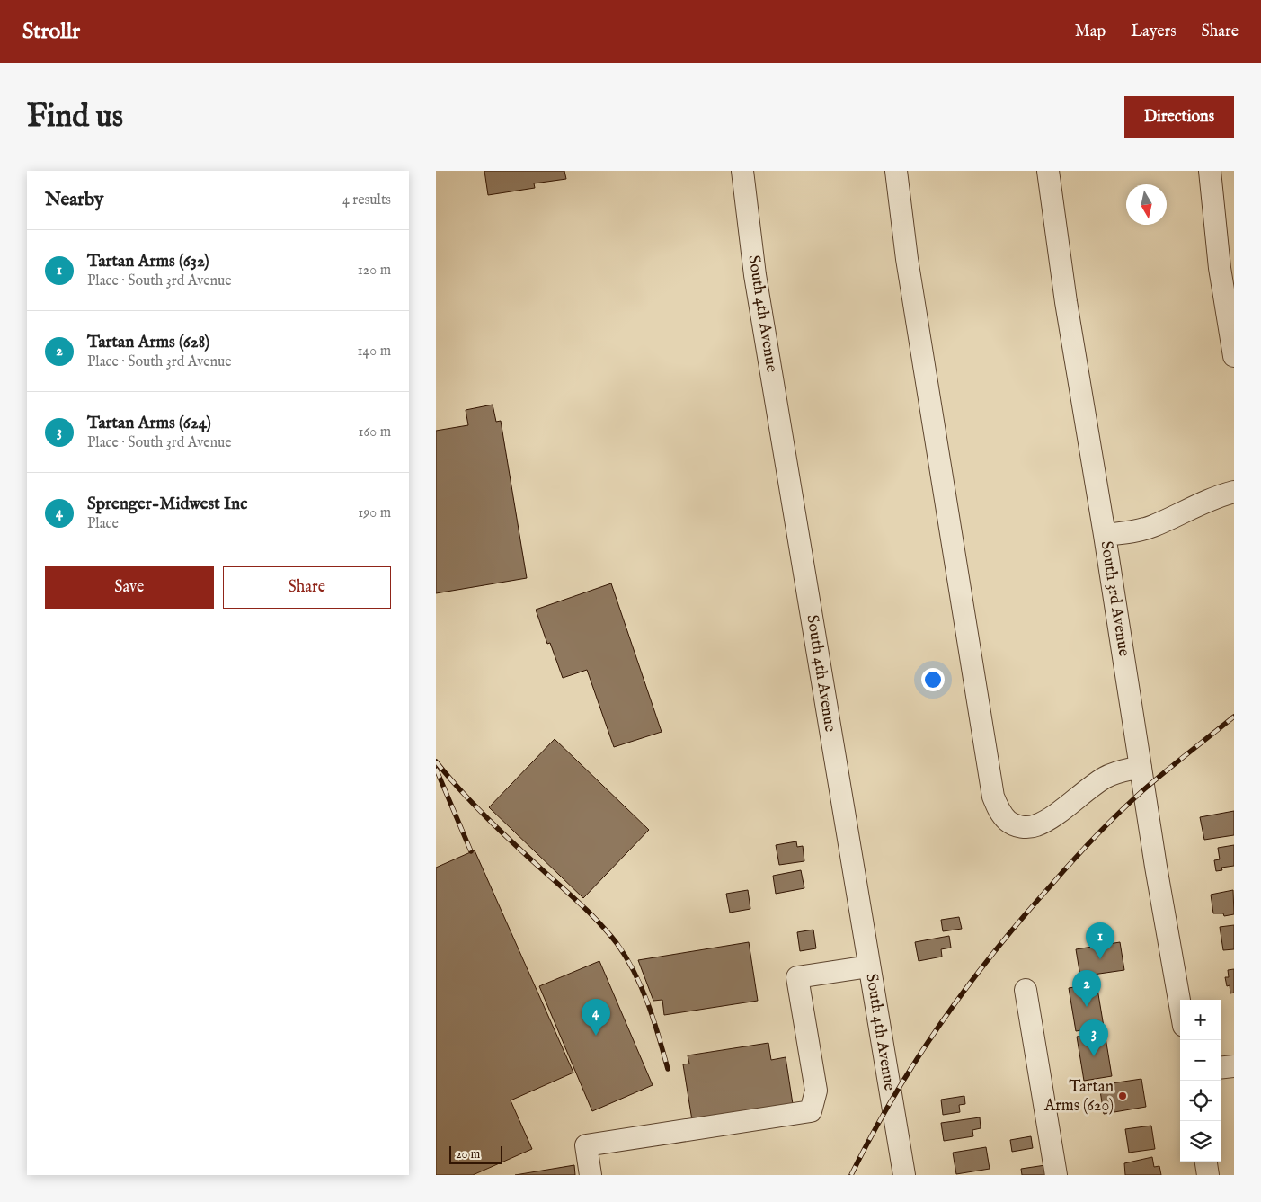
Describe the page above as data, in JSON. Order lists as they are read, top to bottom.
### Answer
{
  "streets": {
    "street": ["South 4th Avenue", "South 3rd Avenue"]
  },
  "places": ["Tartan Arms (620)"],
  "scale_bar": "20 m",
  "north": "bottom",
  "page": {
    "header": "Strollr",
    "nav": ["Map", "Layers", "Share"],
    "buttons": [
      "Directions",
      ["Save", "Share"]
    ],
    "title": "Find us",
    "heading": ["Nearby", "4 results"],
    "list": [
      {
        "mark": "1",
        "name": "Tartan Arms (632)",
        "note": "Place · South 3rd Avenue",
        "value": "120 m"
      },
      {
        "mark": "2",
        "name": "Tartan Arms (628)",
        "note": "Place · South 3rd Avenue",
        "value": "140 m"
      },
      {
        "mark": "3",
        "name": "Tartan Arms (624)",
        "note": "Place · South 3rd Avenue",
        "value": "160 m"
      },
      {
        "mark": "4",
        "name": "Sprenger-Midwest Inc",
        "note": "Place",
        "value": "190 m"
      }
    ],
    "pins": [
      "1",
      "2",
      "4",
      "3"
    ],
    "map_buttons": ["+", "−"],
    "scale": "20 m"
  }
}
